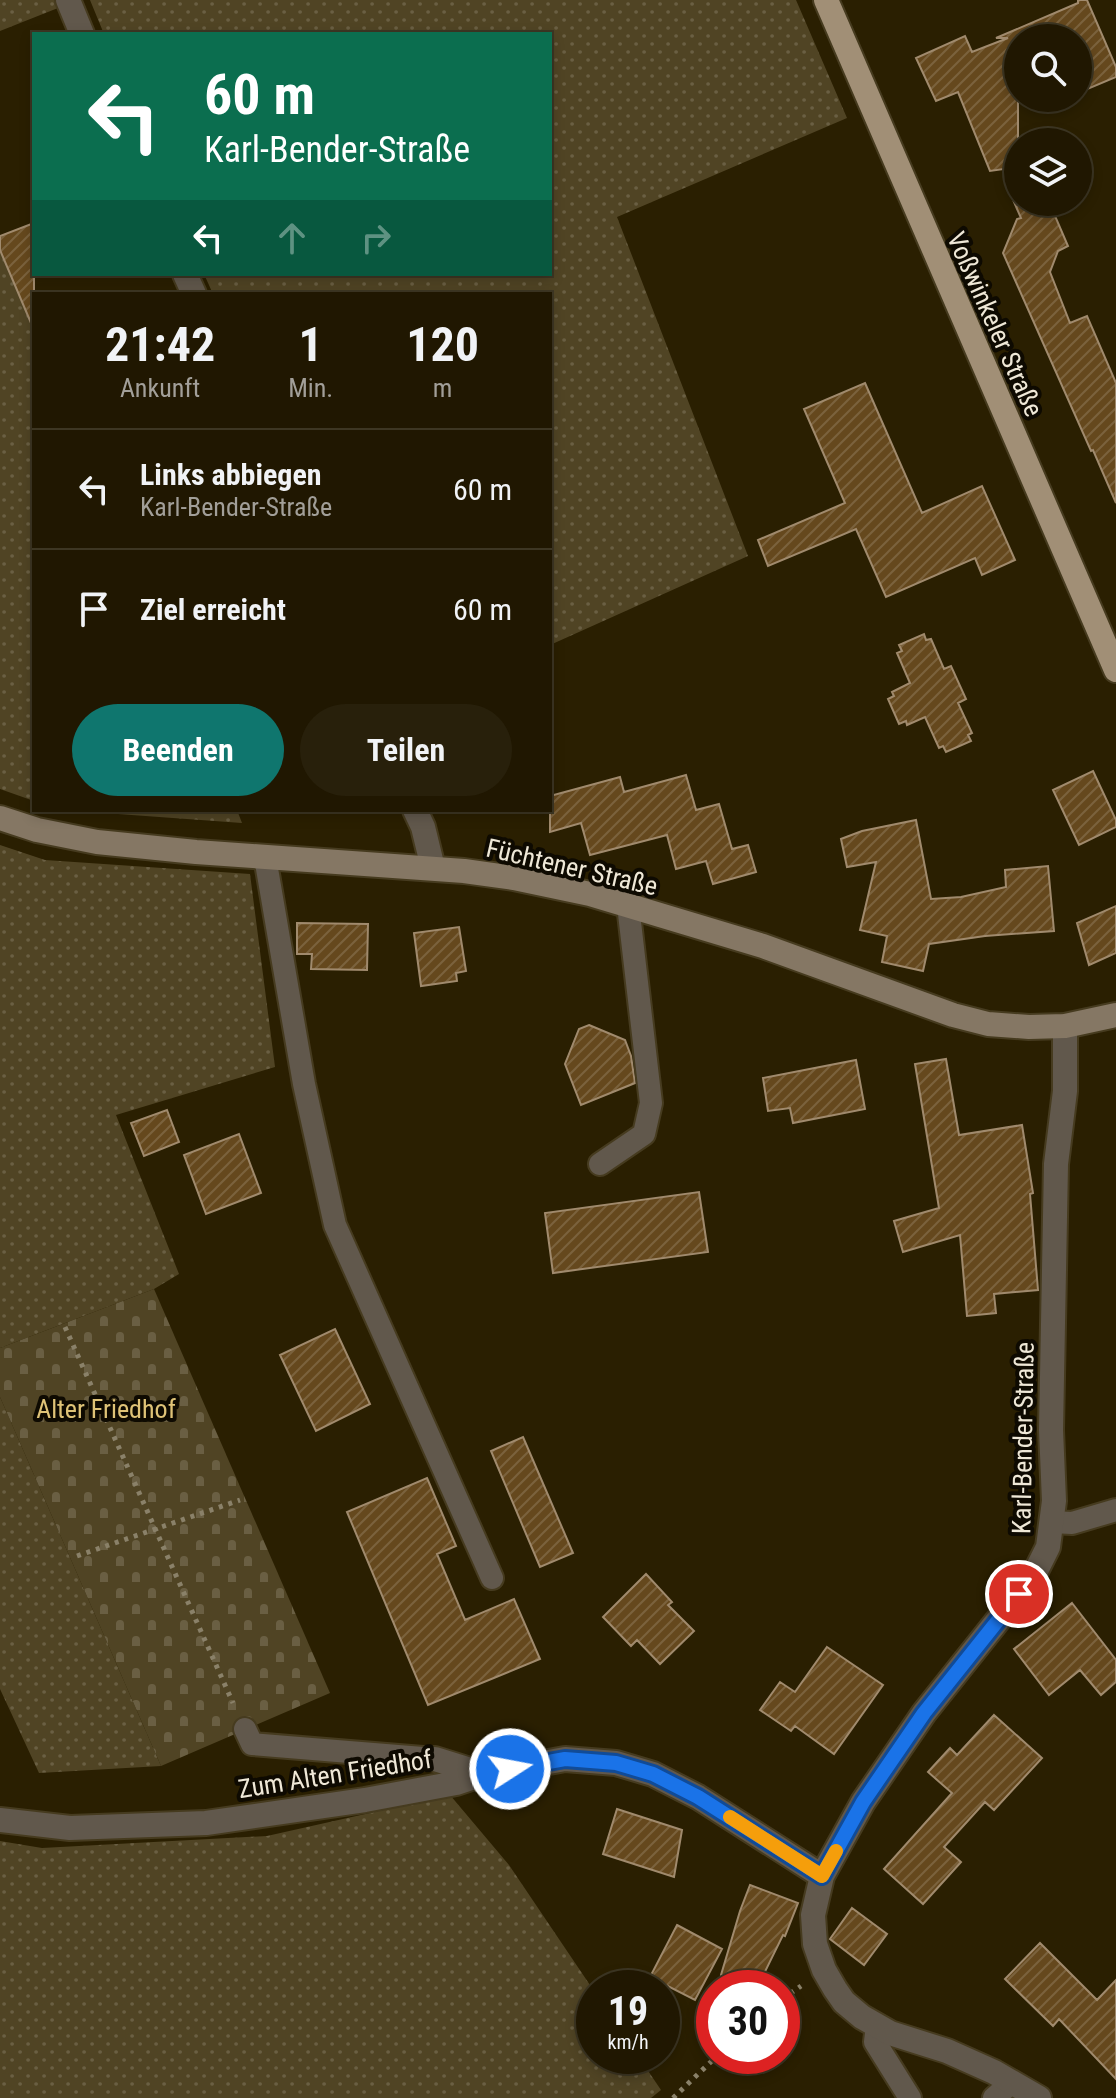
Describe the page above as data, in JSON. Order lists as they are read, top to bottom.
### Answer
{
  "streets": {
    "main road": ["Voßwinkeler Straße"],
    "street": ["Füchtener Straße", "Karl-Bender-Straße", "Zum Alten Friedhof"]
  },
  "crossings": [
    ["Füchtener Straße", "Karl-Bender-Straße"],
    ["Karl-Bender-Straße", "Zum Alten Friedhof"]
  ],
  "parks": ["Alter Friedhof"],
  "page": {
    "turn": ["60 m", "Karl-Bender-Straße"],
    "eta": [
      "21:42",
      "Ankunft",
      "1",
      "Min.",
      "120",
      "m"
    ],
    "list": [
      {
        "name": "Links abbiegen",
        "note": "Karl-Bender-Straße",
        "value": "60 m"
      },
      {
        "name": "Ziel erreicht",
        "value": "60 m"
      }
    ],
    "buttons": ["Beenden", "Teilen"],
    "speed": "19 km/h",
    "limit": "30"
  }
}
